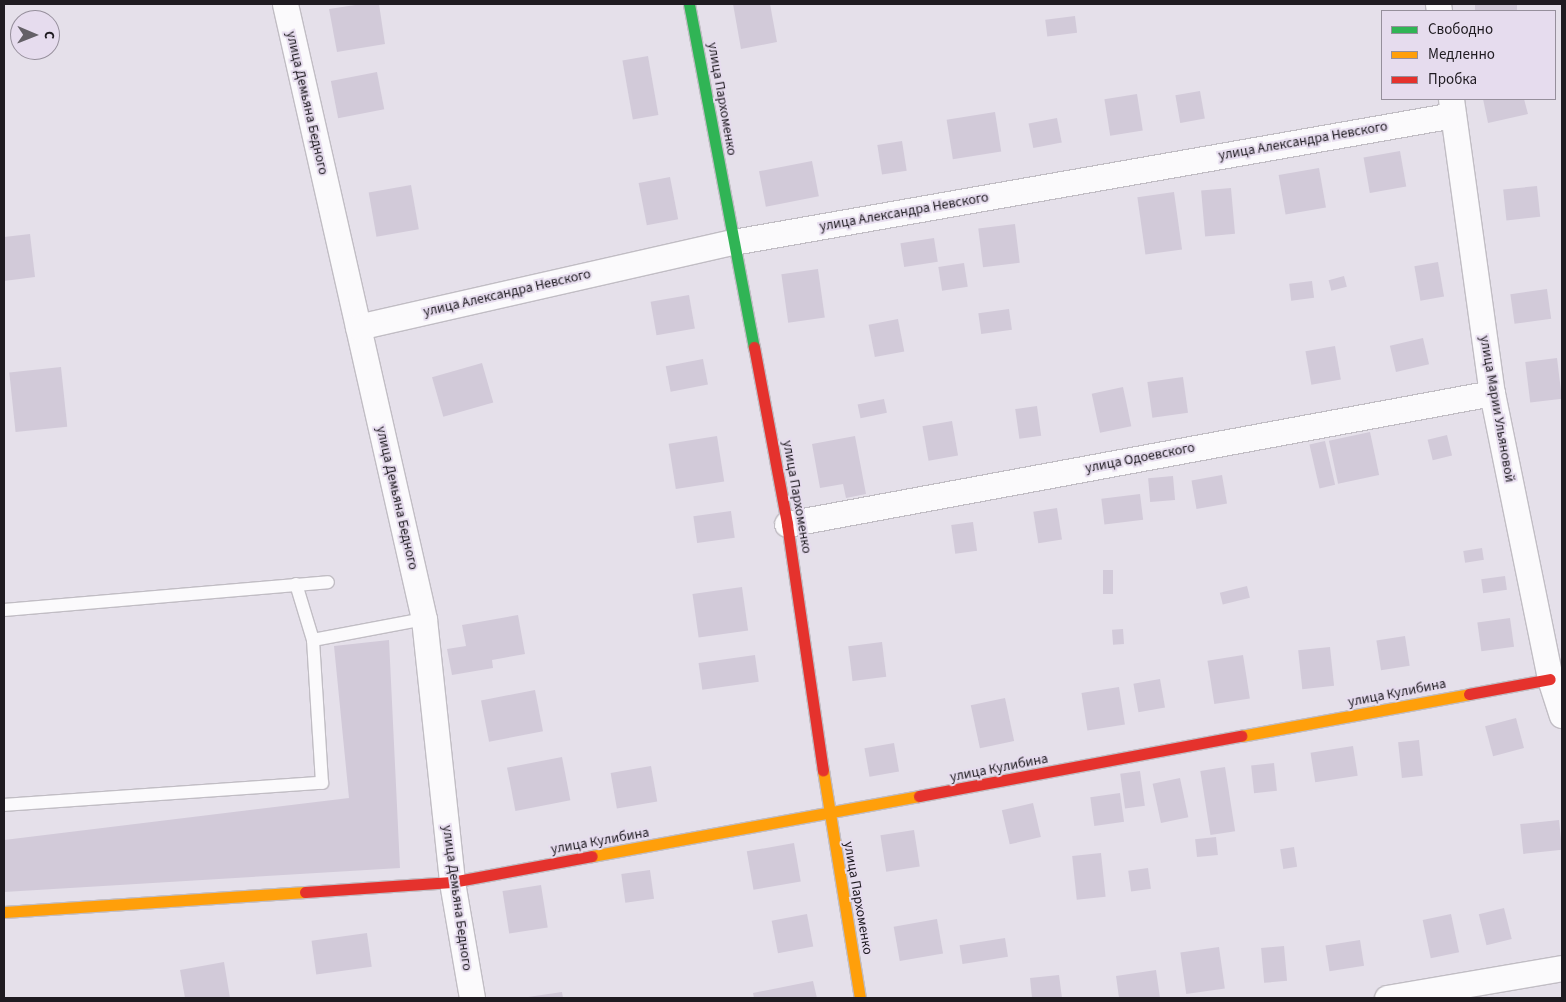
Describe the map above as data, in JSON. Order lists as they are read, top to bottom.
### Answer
{
  "streets": {
    "street": [
      "улица Пархоменко",
      "улица Демьяна Бедного",
      "улица Александра Невского",
      "улица Марии Ульяновой",
      "улица Одоевского",
      "улица Кулибина"
    ]
  },
  "crossings": [
    ["улица Пархоменко", "улица Александра Невского"],
    ["улица Пархоменко", "улица Одоевского"],
    ["улица Пархоменко", "улица Кулибина"],
    ["улица Демьяна Бедного", "улица Александра Невского"],
    ["улица Демьяна Бедного", "улица Кулибина"],
    ["улица Александра Невского", "улица Марии Ульяновой"],
    ["улица Марии Ульяновой", "улица Одоевского"],
    ["улица Марии Ульяновой", "улица Кулибина"]
  ],
  "legend": ["Свободно", "Медленно", "Пробка"],
  "north": "right"
}
